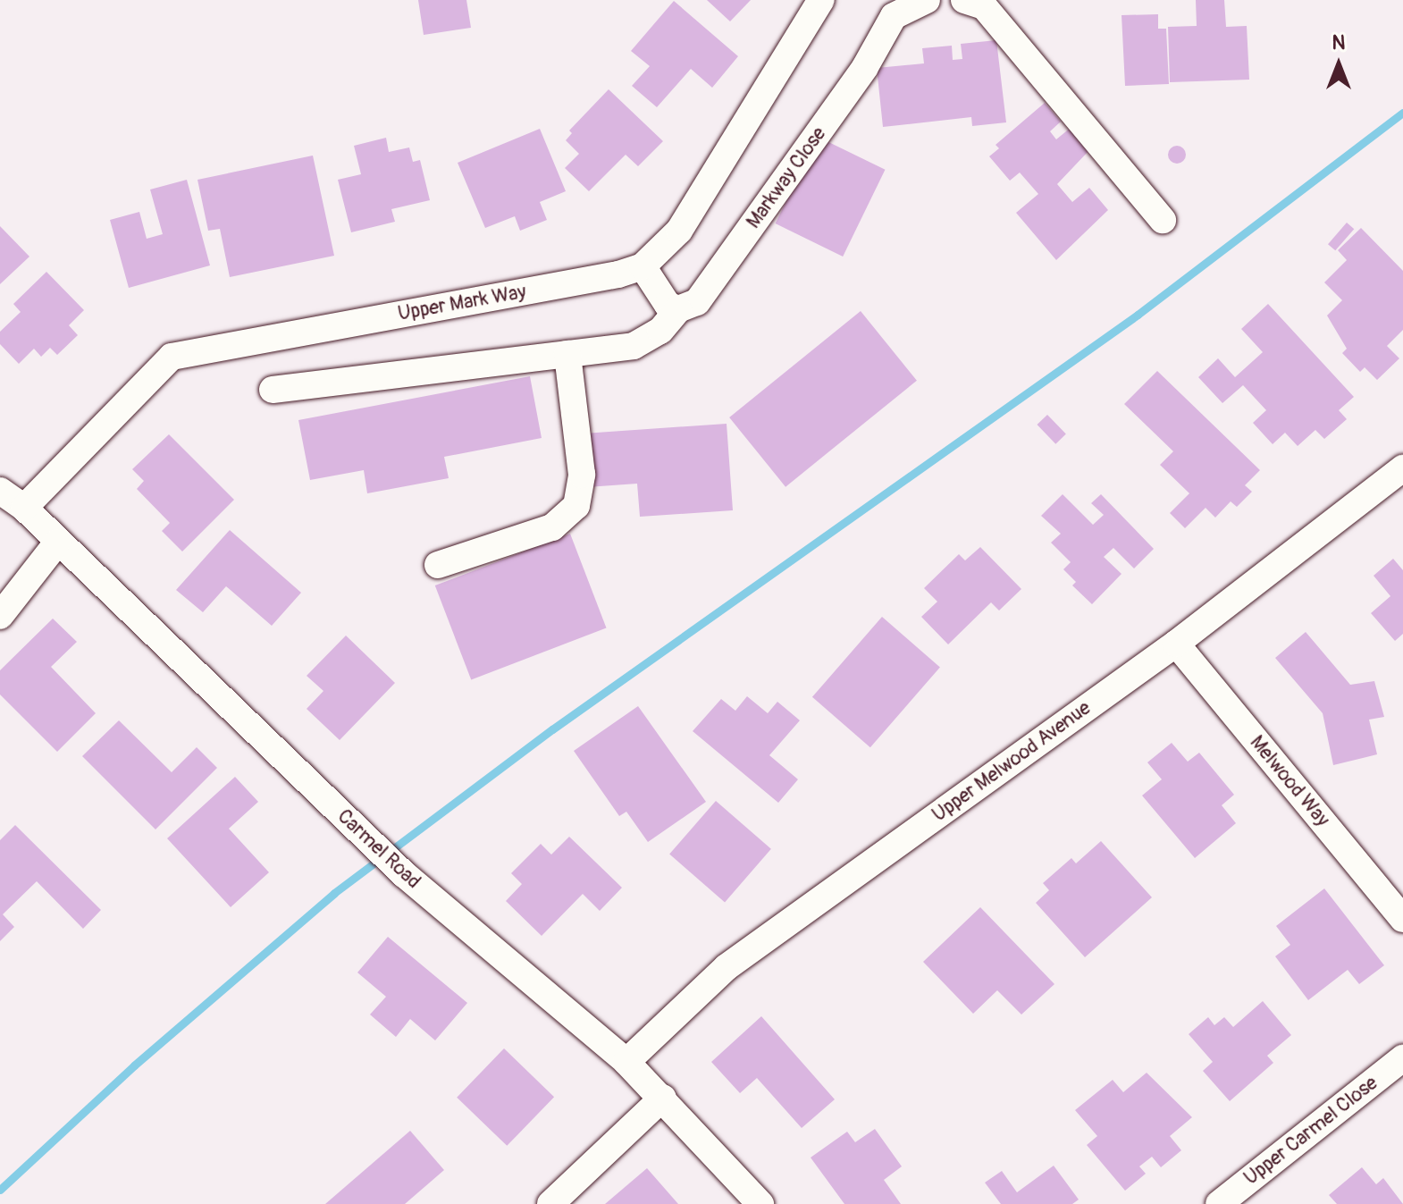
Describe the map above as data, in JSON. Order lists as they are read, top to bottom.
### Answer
{
  "streets": {
    "street": [
      "Markway Close",
      "Upper Mark Way",
      "Upper Melwood Avenue",
      "Melwood Way",
      "Carmel Road",
      "Upper Carmel Close"
    ]
  },
  "crossings": [
    ["Upper Mark Way", "Carmel Road"],
    ["Upper Melwood Avenue", "Melwood Way"],
    ["Upper Melwood Avenue", "Carmel Road"]
  ],
  "north": "top"
}
